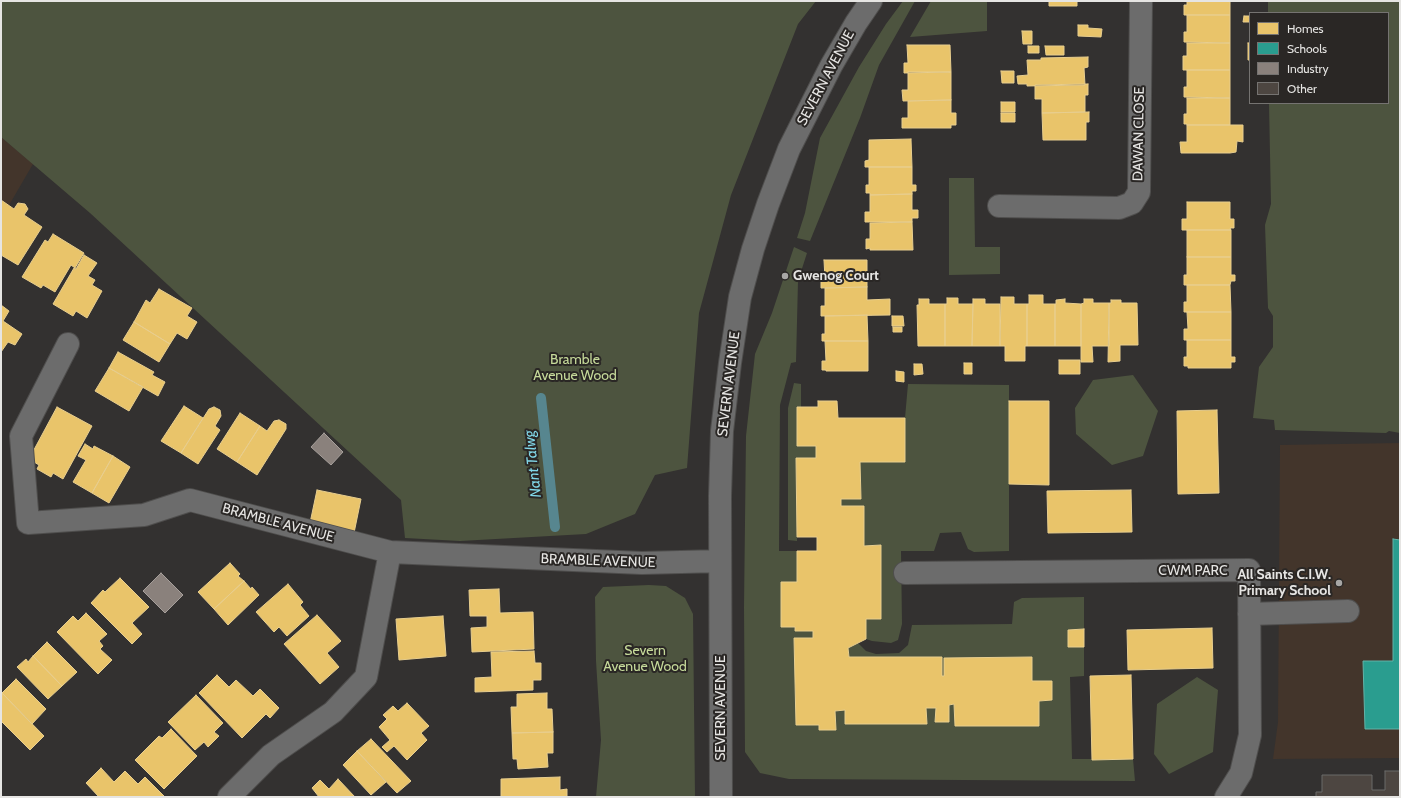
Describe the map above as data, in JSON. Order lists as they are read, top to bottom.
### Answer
{
  "streets": {
    "street": [
      "SEVERN AVENUE",
      "DAWAN CLOSE",
      "BRAMBLE AVENUE",
      "CWM PARC"
    ]
  },
  "crossings": [
    ["SEVERN AVENUE", "BRAMBLE AVENUE"]
  ],
  "water": ["Nant Talwg"],
  "parks": ["Bramble Avenue Wood", "Severn Avenue Wood"],
  "places": ["Gwenog Court", "All Saints C.I.W. Primary School"],
  "legend": [
    "Homes",
    "Schools",
    "Industry",
    "Other"
  ]
}
